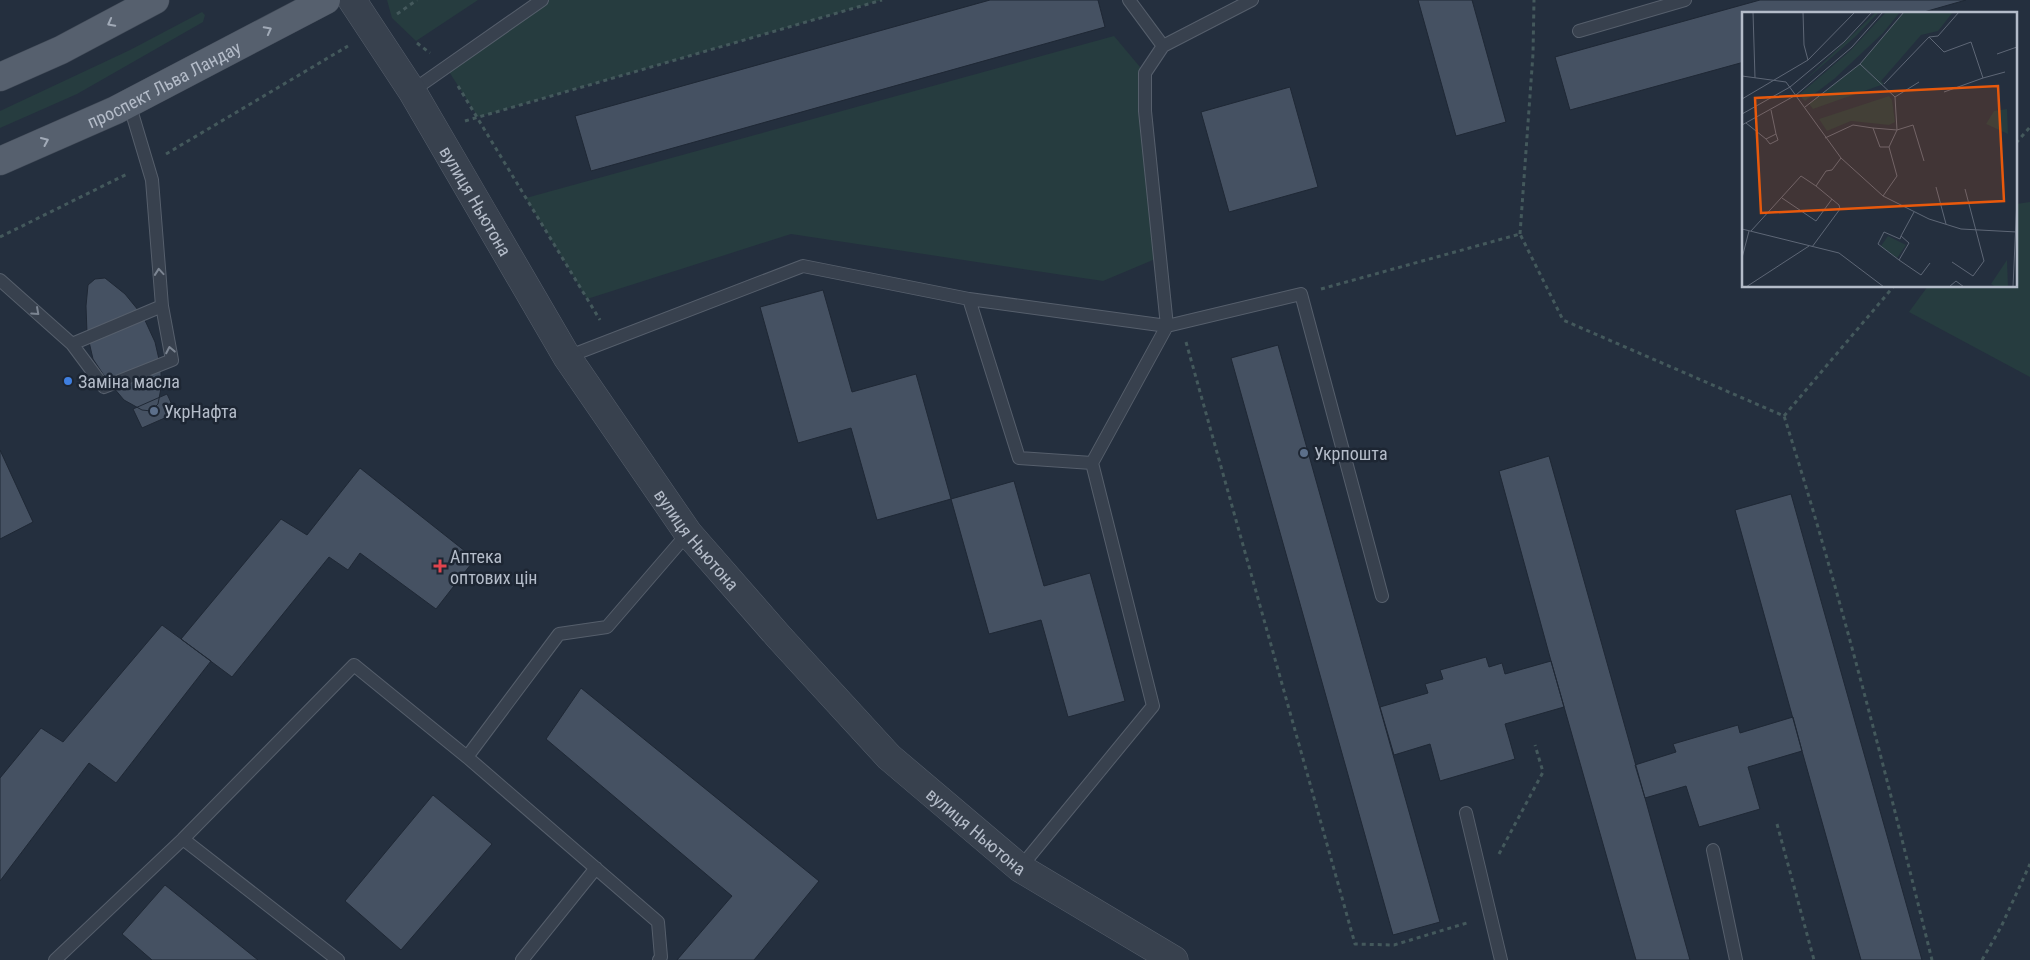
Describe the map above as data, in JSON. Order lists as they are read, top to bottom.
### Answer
{
  "streets": {
    "main road": ["проспект Льва Ландау"],
    "street": ["вулиця Ньютона"]
  },
  "places": {
    "other": ["Заміна масла", "УкрНафта", "Укрпошта"],
    "health": ["Аптека оптових цін"]
  }
}
